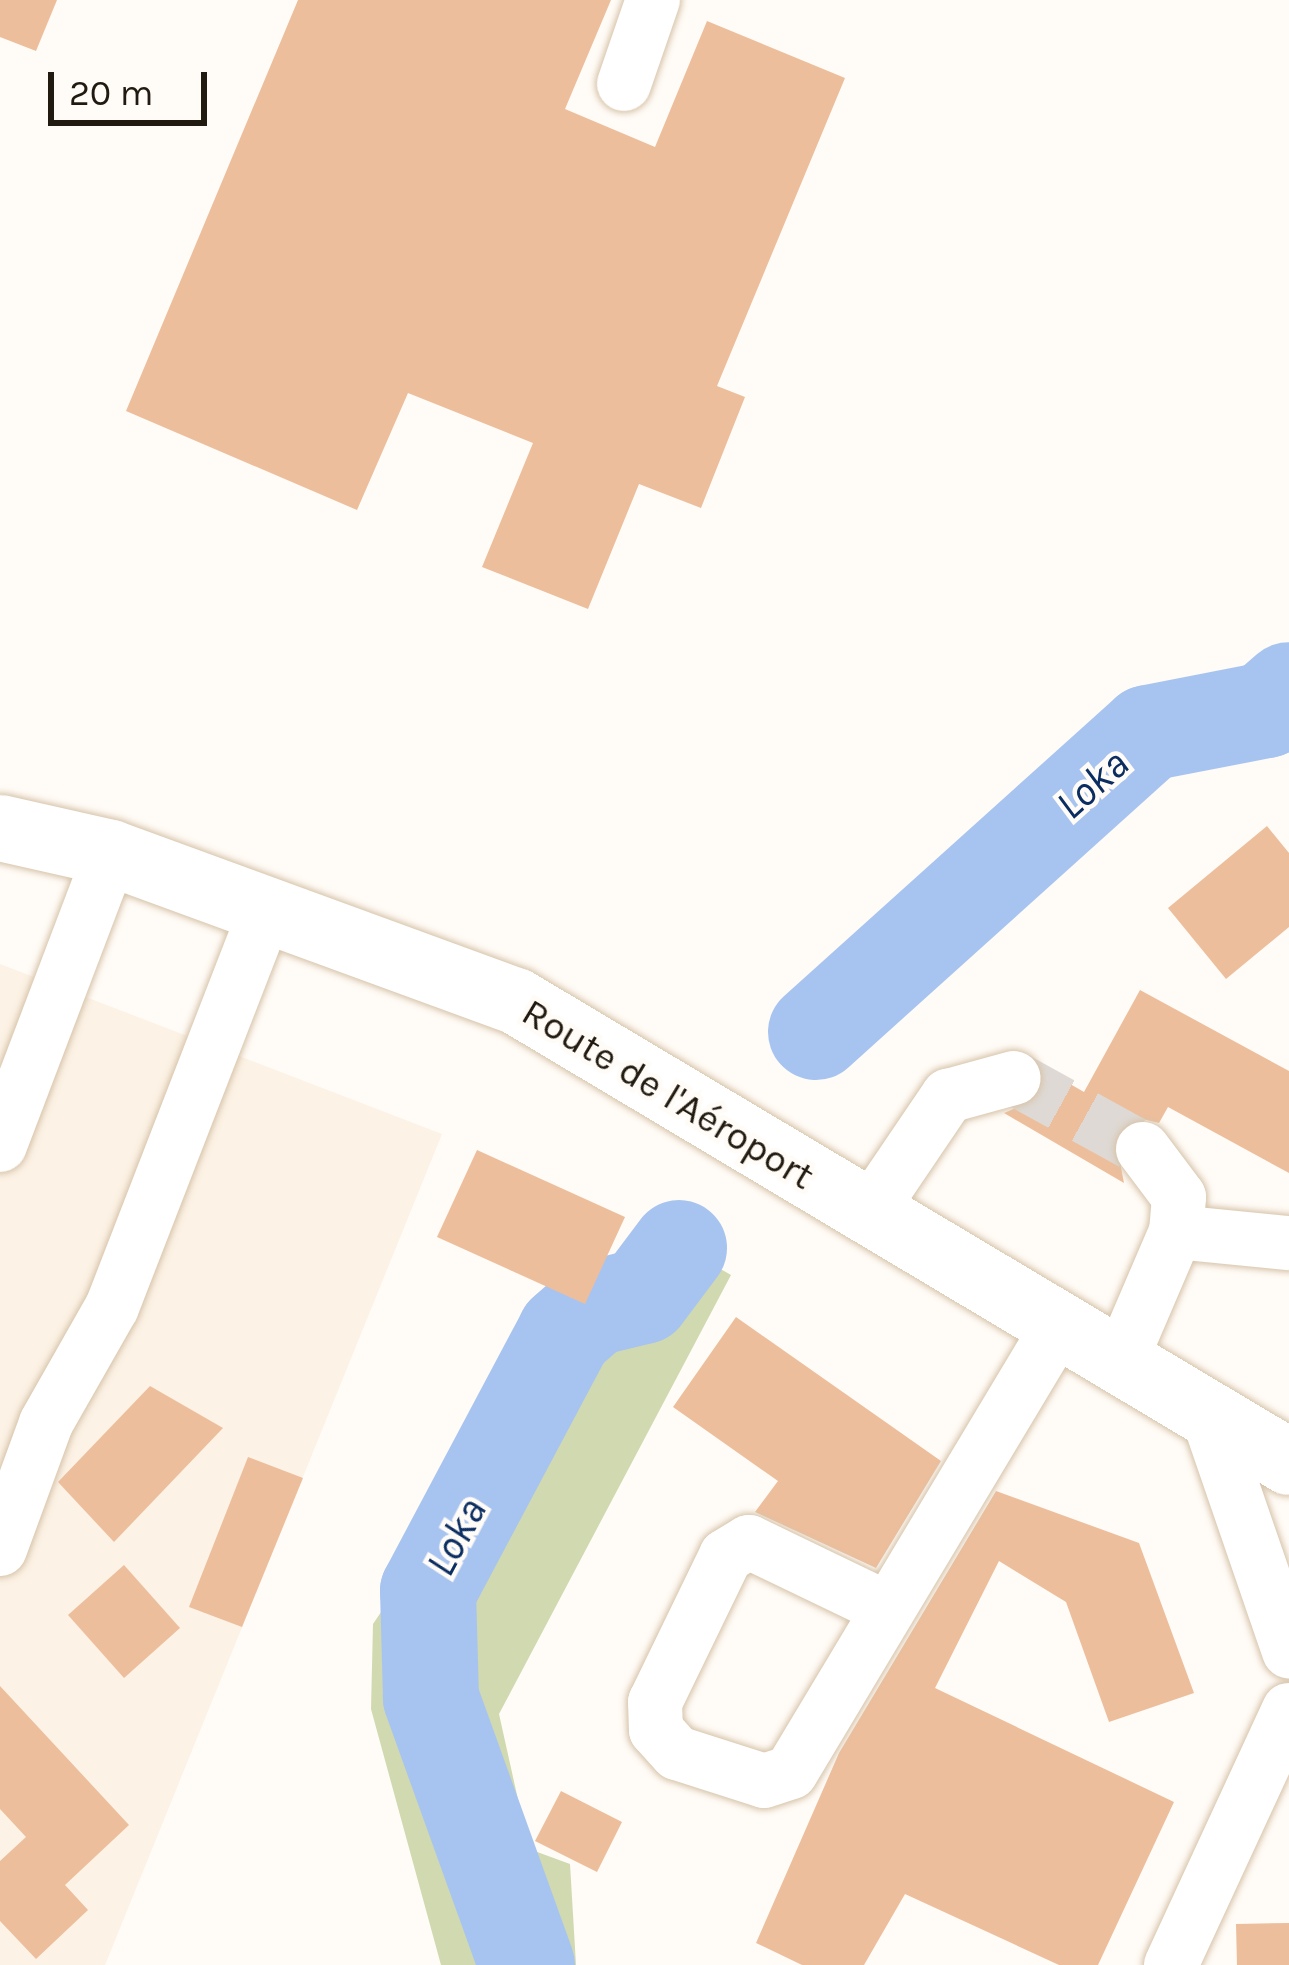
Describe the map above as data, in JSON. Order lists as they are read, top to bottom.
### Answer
{
  "streets": {
    "main road": ["Route de l'Aéroport"]
  },
  "water": ["Loka"],
  "scale_bar": "20 m"
}
